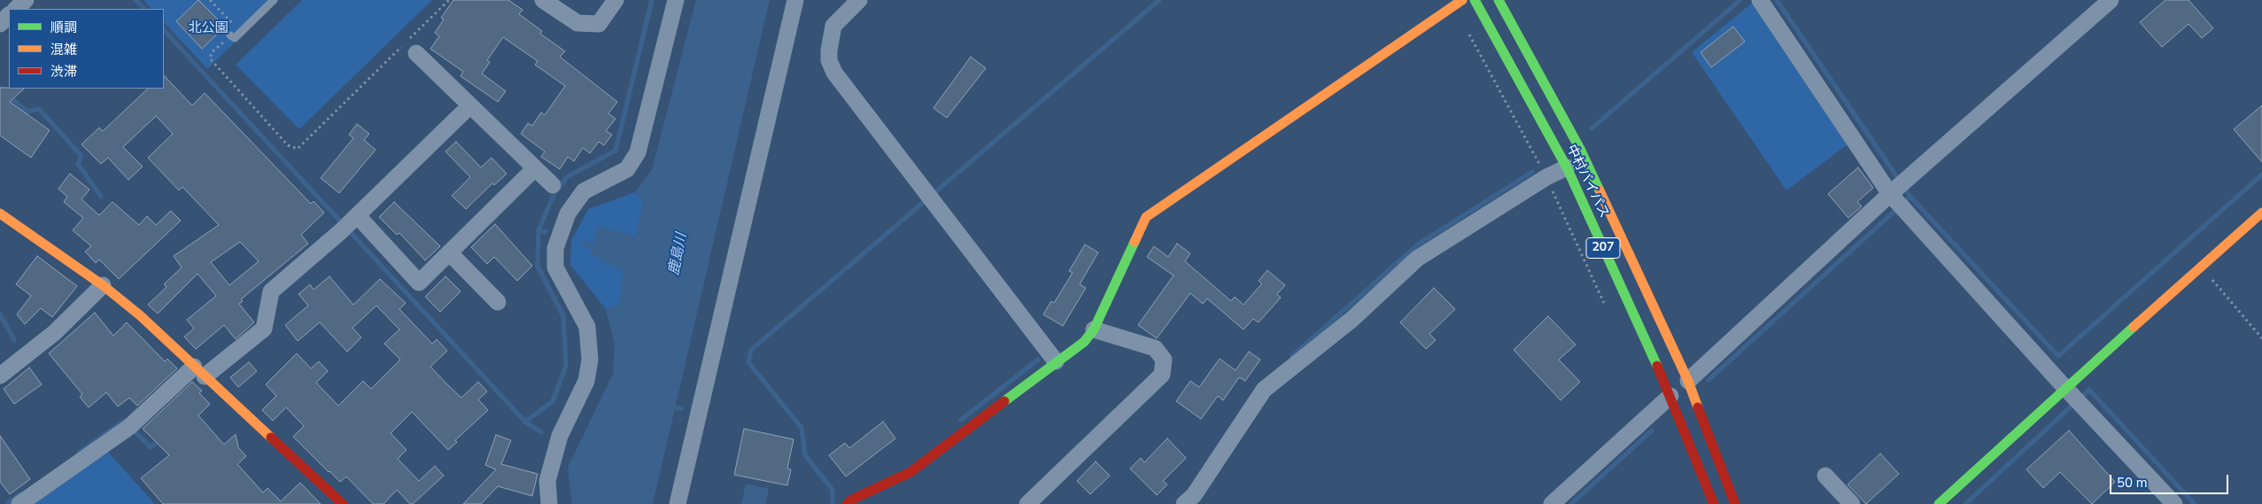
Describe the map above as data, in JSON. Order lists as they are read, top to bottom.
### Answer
{
  "streets": {
    "main road": ["中村バイパス", "207"]
  },
  "water": ["鹿島川"],
  "parks": ["北公園"],
  "legend": ["順調", "混雑", "渋滞"],
  "scale_bar": "50 m"
}
